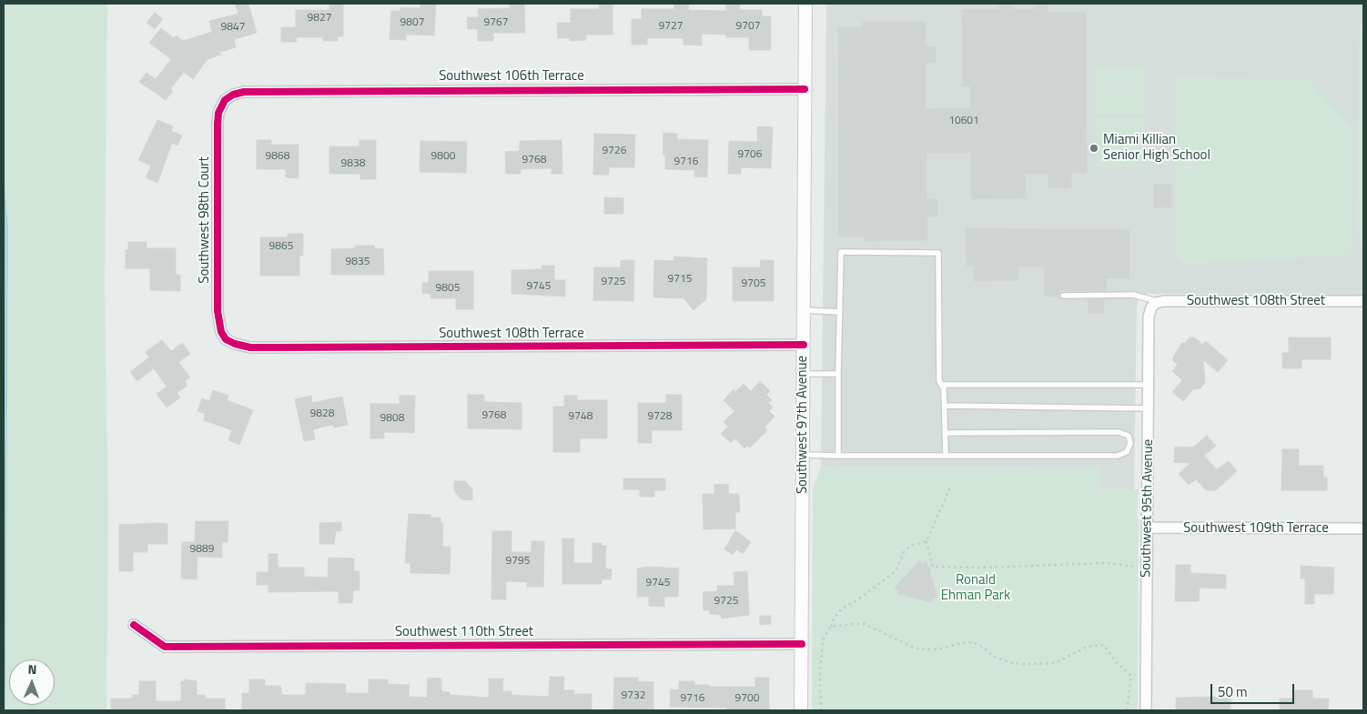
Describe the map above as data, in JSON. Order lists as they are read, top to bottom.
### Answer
{
  "streets": {
    "street": [
      "Southwest 106th Terrace",
      "Southwest 98th Court",
      "Southwest 108th Street",
      "Southwest 108th Terrace",
      "Southwest 97th Avenue",
      "Southwest 95th Avenue",
      "Southwest 109th Terrace",
      "Southwest 110th Street"
    ]
  },
  "crossings": [
    ["Southwest 106th Terrace", "Southwest 98th Court"],
    ["Southwest 106th Terrace", "Southwest 97th Avenue"],
    ["Southwest 98th Court", "Southwest 108th Terrace"],
    ["Southwest 108th Street", "Southwest 95th Avenue"],
    ["Southwest 108th Terrace", "Southwest 97th Avenue"],
    ["Southwest 97th Avenue", "Southwest 110th Street"],
    ["Southwest 95th Avenue", "Southwest 109th Terrace"]
  ],
  "parks": ["Ronald Ehman Park"],
  "places": ["Miami Killian Senior High School"],
  "house_numbers": [
    "9827",
    "9807",
    "9767",
    "9727",
    "9707",
    "9847",
    "10601",
    "9726",
    "9706",
    "9868",
    "9800",
    "9768",
    "9716",
    "9838",
    "9865",
    "9835",
    "9715",
    "9725",
    "9705",
    "9745",
    "9805",
    "9828",
    "9768",
    "9748",
    "9728",
    "9808",
    "9889",
    "9795",
    "9745",
    "9725",
    "9732",
    "9716",
    "9700"
  ],
  "scale_bar": "50 m",
  "north": "top"
}
